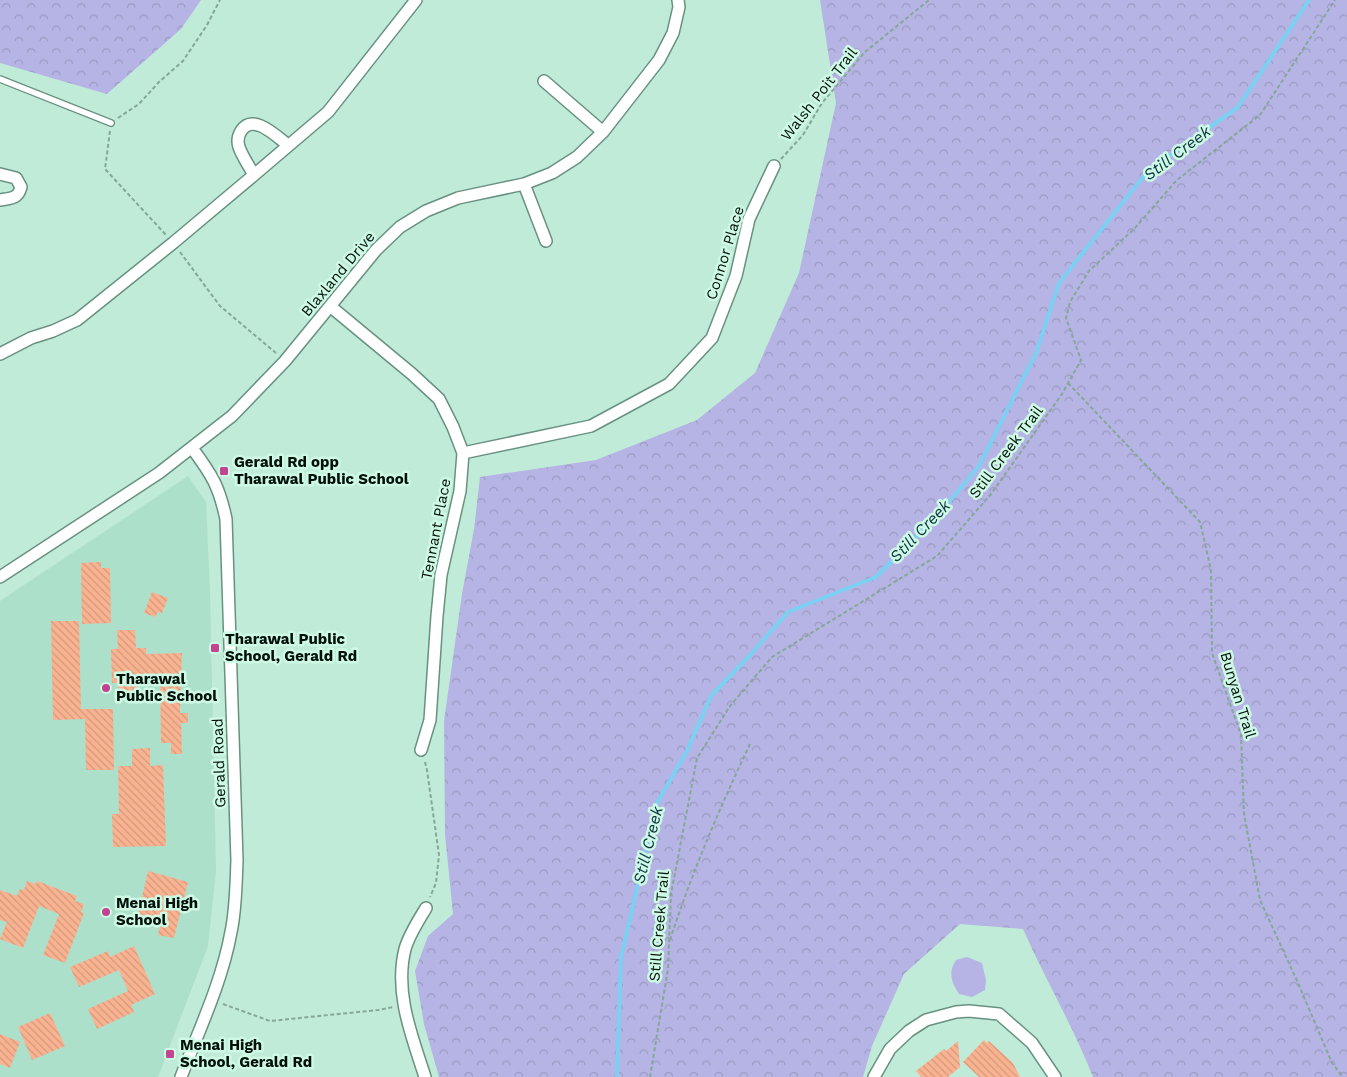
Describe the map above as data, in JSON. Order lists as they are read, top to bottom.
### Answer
{
  "streets": {
    "street": [
      "Connor Place",
      "Blaxland Drive",
      "Tennant Place",
      "Gerald Road"
    ],
    "path": ["Walsh Poit Trail", "Still Creek Trail", "Bunyan Trail"]
  },
  "crossings": [
    ["Walsh Poit Trail", "Connor Place"],
    ["Connor Place", "Tennant Place"],
    ["Blaxland Drive", "Tennant Place"],
    ["Blaxland Drive", "Gerald Road"],
    ["Still Creek Trail", "Bunyan Trail"]
  ],
  "water": ["Still Creek"],
  "places": {
    "transit": ["Gerald Rd opp Tharawal Public School", "Tharawal Public School, Gerald Rd", "Menai High School, Gerald Rd"],
    "other": ["Tharawal Public School", "Menai High School"]
  }
}
